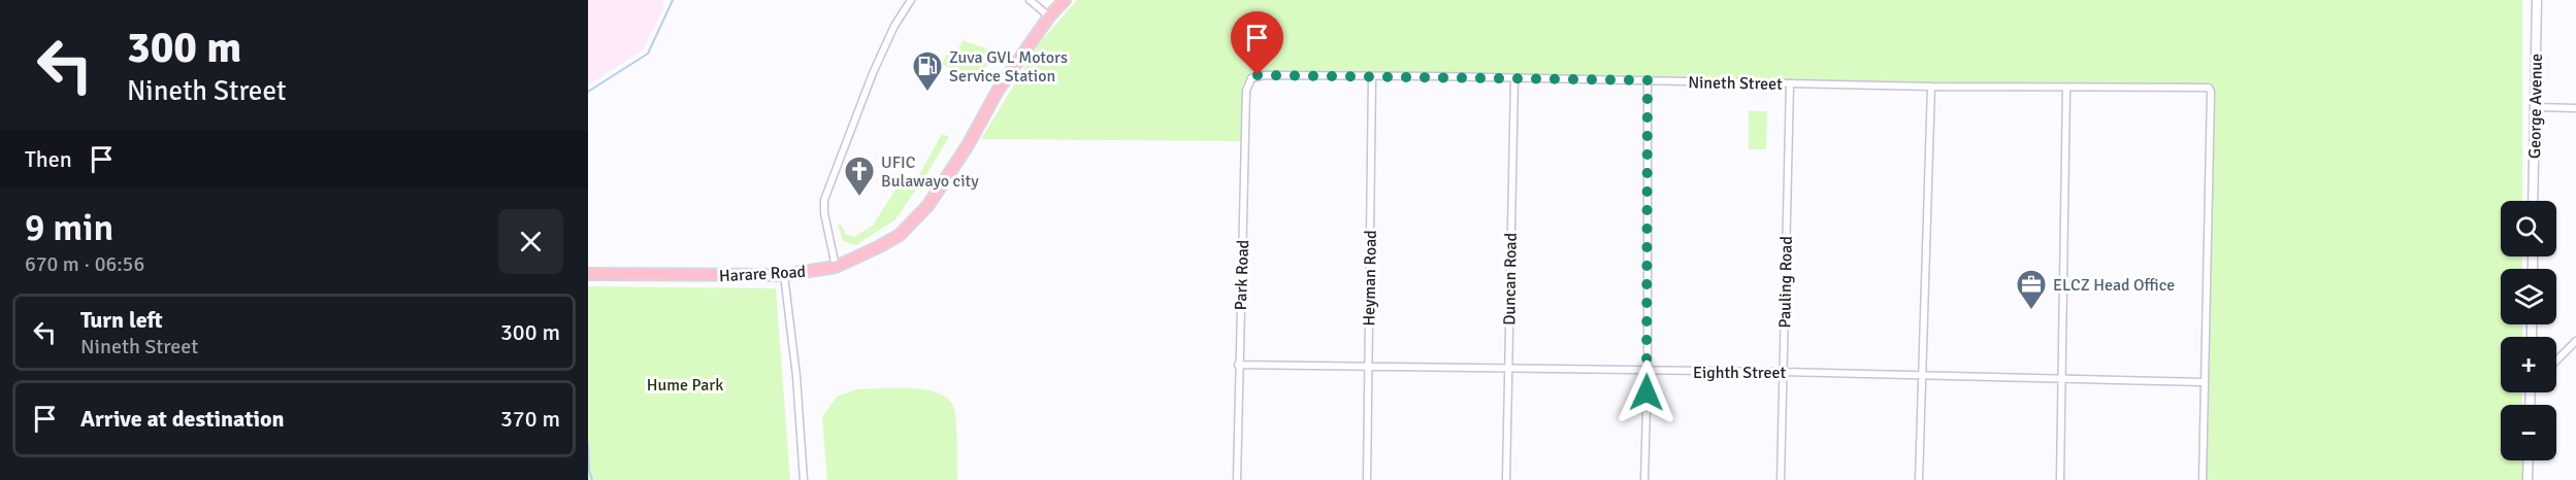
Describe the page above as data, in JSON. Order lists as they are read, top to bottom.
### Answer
{
  "streets": {
    "highway": ["Harare Road"],
    "main road": ["George Avenue"],
    "street": [
      "Nineth Street",
      "Park Road",
      "Heyman Road",
      "Duncan Road",
      "Pauling Road",
      "Eighth Street"
    ]
  },
  "crossings": [
    ["Nineth Street", "Park Road"],
    ["Nineth Street", "Heyman Road"],
    ["Nineth Street", "Duncan Road"],
    ["Nineth Street", "Pauling Road"],
    ["Nineth Street", "Eighth Street"],
    ["Park Road", "Eighth Street"],
    ["Heyman Road", "Eighth Street"],
    ["Duncan Road", "Eighth Street"],
    ["Pauling Road", "Eighth Street"]
  ],
  "parks": ["Hume Park"],
  "places": {
    "fuel station": ["Zuva GVL Motors Service Station"],
    "church": ["UFIC Bulawayo city"],
    "office": ["ELCZ Head Office"]
  },
  "page": {
    "turn": ["300 m", "Nineth Street"],
    "then": "Then",
    "heading": ["9 min", "670 m · 06:56"],
    "map_buttons": ["+", "−"],
    "list": [
      {
        "name": "Turn left",
        "note": "Nineth Street",
        "value": "300 m"
      },
      {
        "name": "Arrive at destination",
        "value": "370 m"
      }
    ]
  }
}
